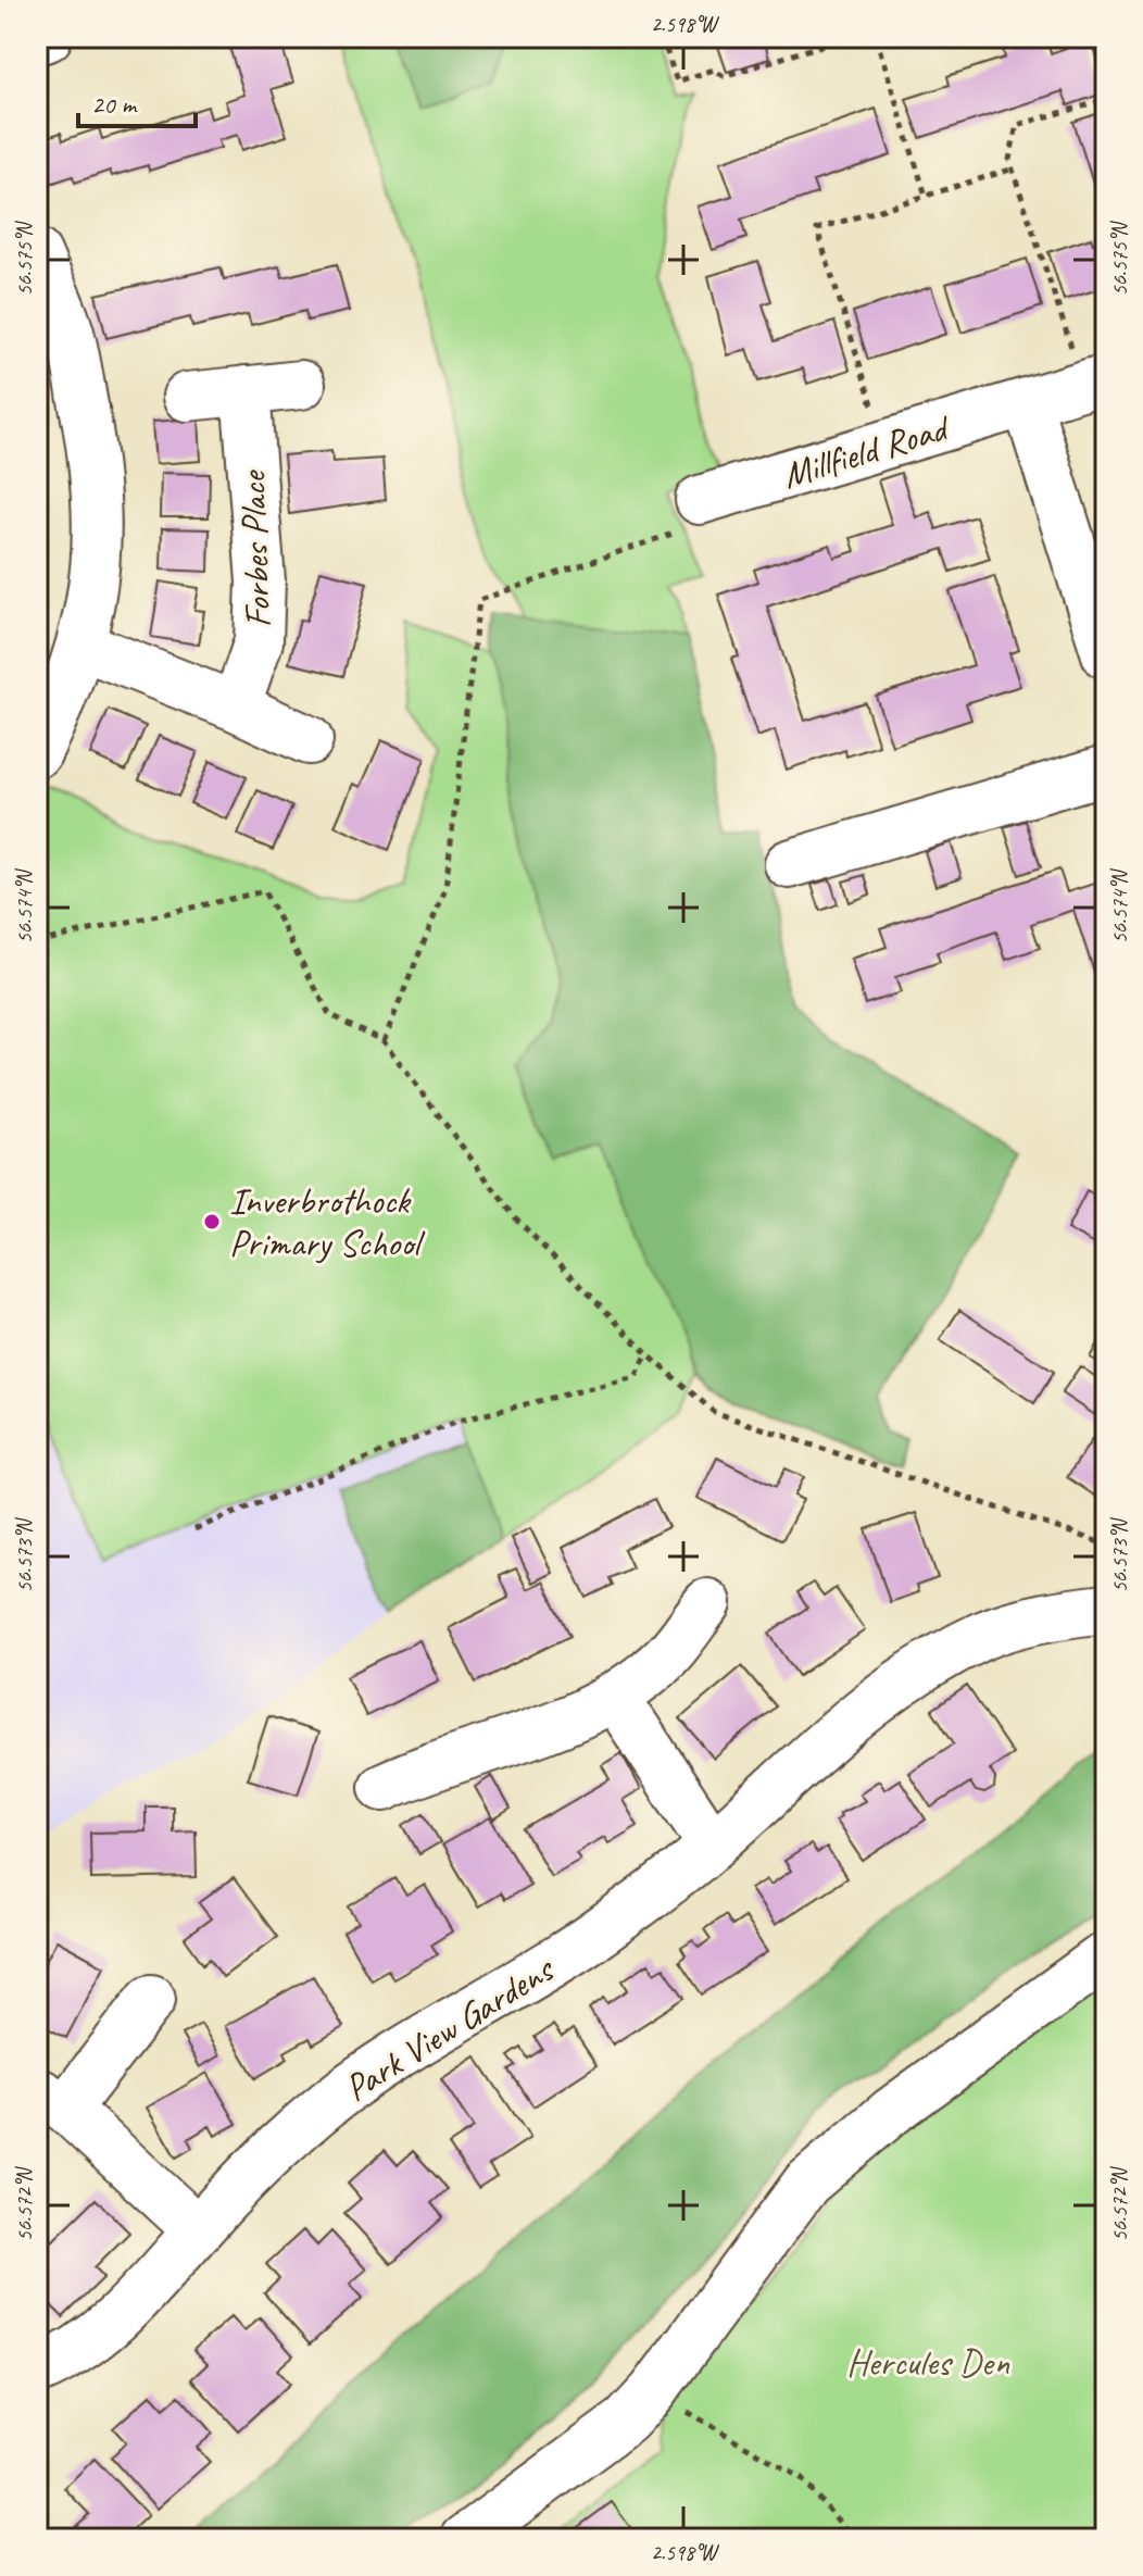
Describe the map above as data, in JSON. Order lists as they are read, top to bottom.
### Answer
{
  "streets": {
    "street": ["Millfield Road", "Forbes Place", "Park View Gardens"]
  },
  "parks": ["Hercules Den"],
  "places": ["Inverbrothock Primary School"],
  "scale_bar": "20 m",
  "coordinates": [
    "2.598°W",
    "56.575°N",
    "56.574°N",
    "56.573°N",
    "56.572°N"
  ]
}
